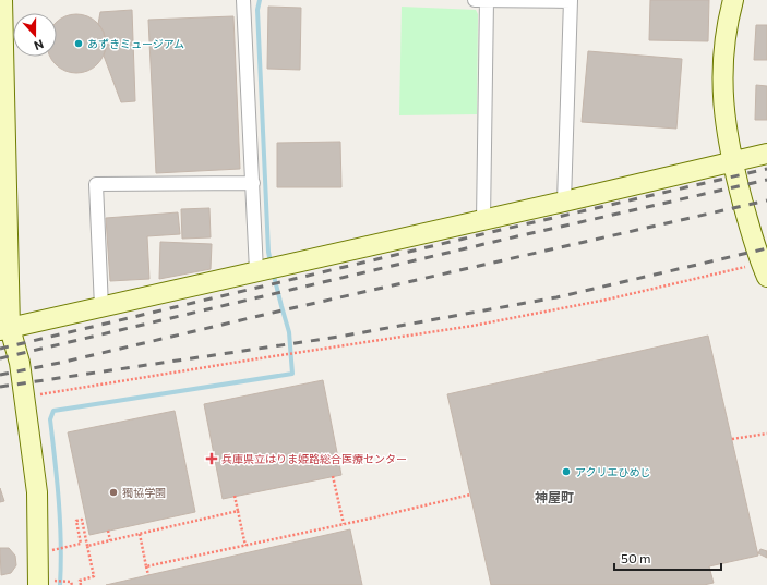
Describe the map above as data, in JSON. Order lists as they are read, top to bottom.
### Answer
{
  "districts": ["神屋町"],
  "places": {
    "other": ["あずきミュージアム", "アクリエひめじ", "獨協学園"],
    "health": ["兵庫県立はりま姫路総合医療センター"]
  },
  "scale_bar": "50 m",
  "north": "bottom"
}
